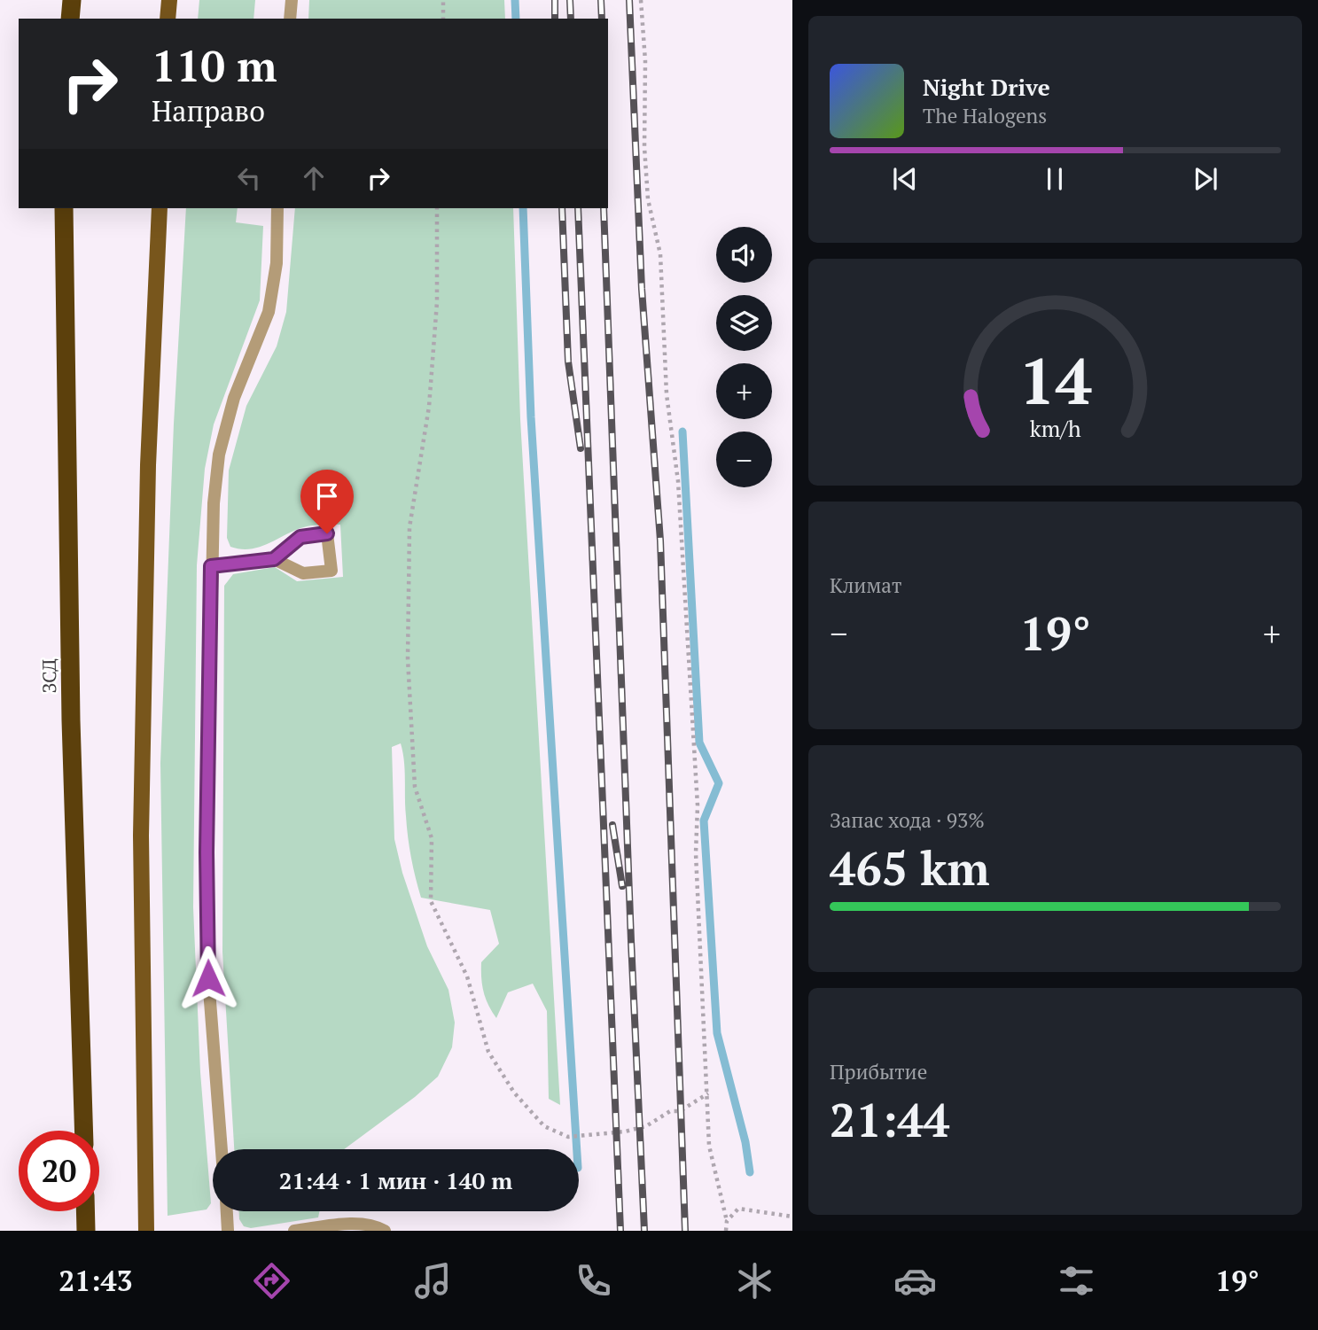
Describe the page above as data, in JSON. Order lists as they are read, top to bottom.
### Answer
{
  "streets": {
    "highway": ["ЗСД"]
  },
  "page": {
    "turn": ["110 m", "Направо"],
    "song": ["Night Drive", "The Halogens"],
    "map_buttons": ["+", "−"],
    "tile": [
      "Климат",
      ["Запас хода · 93%", "465 km"],
      ["Прибытие", "21:44"]
    ],
    "heat": ["−", "19°", "+"],
    "limit": "20",
    "trip": "21:44 · 1 мин · 140 m",
    "tabs": ["21:43", "19°"],
    "gauge": ["14", "km/h"]
  }
}
